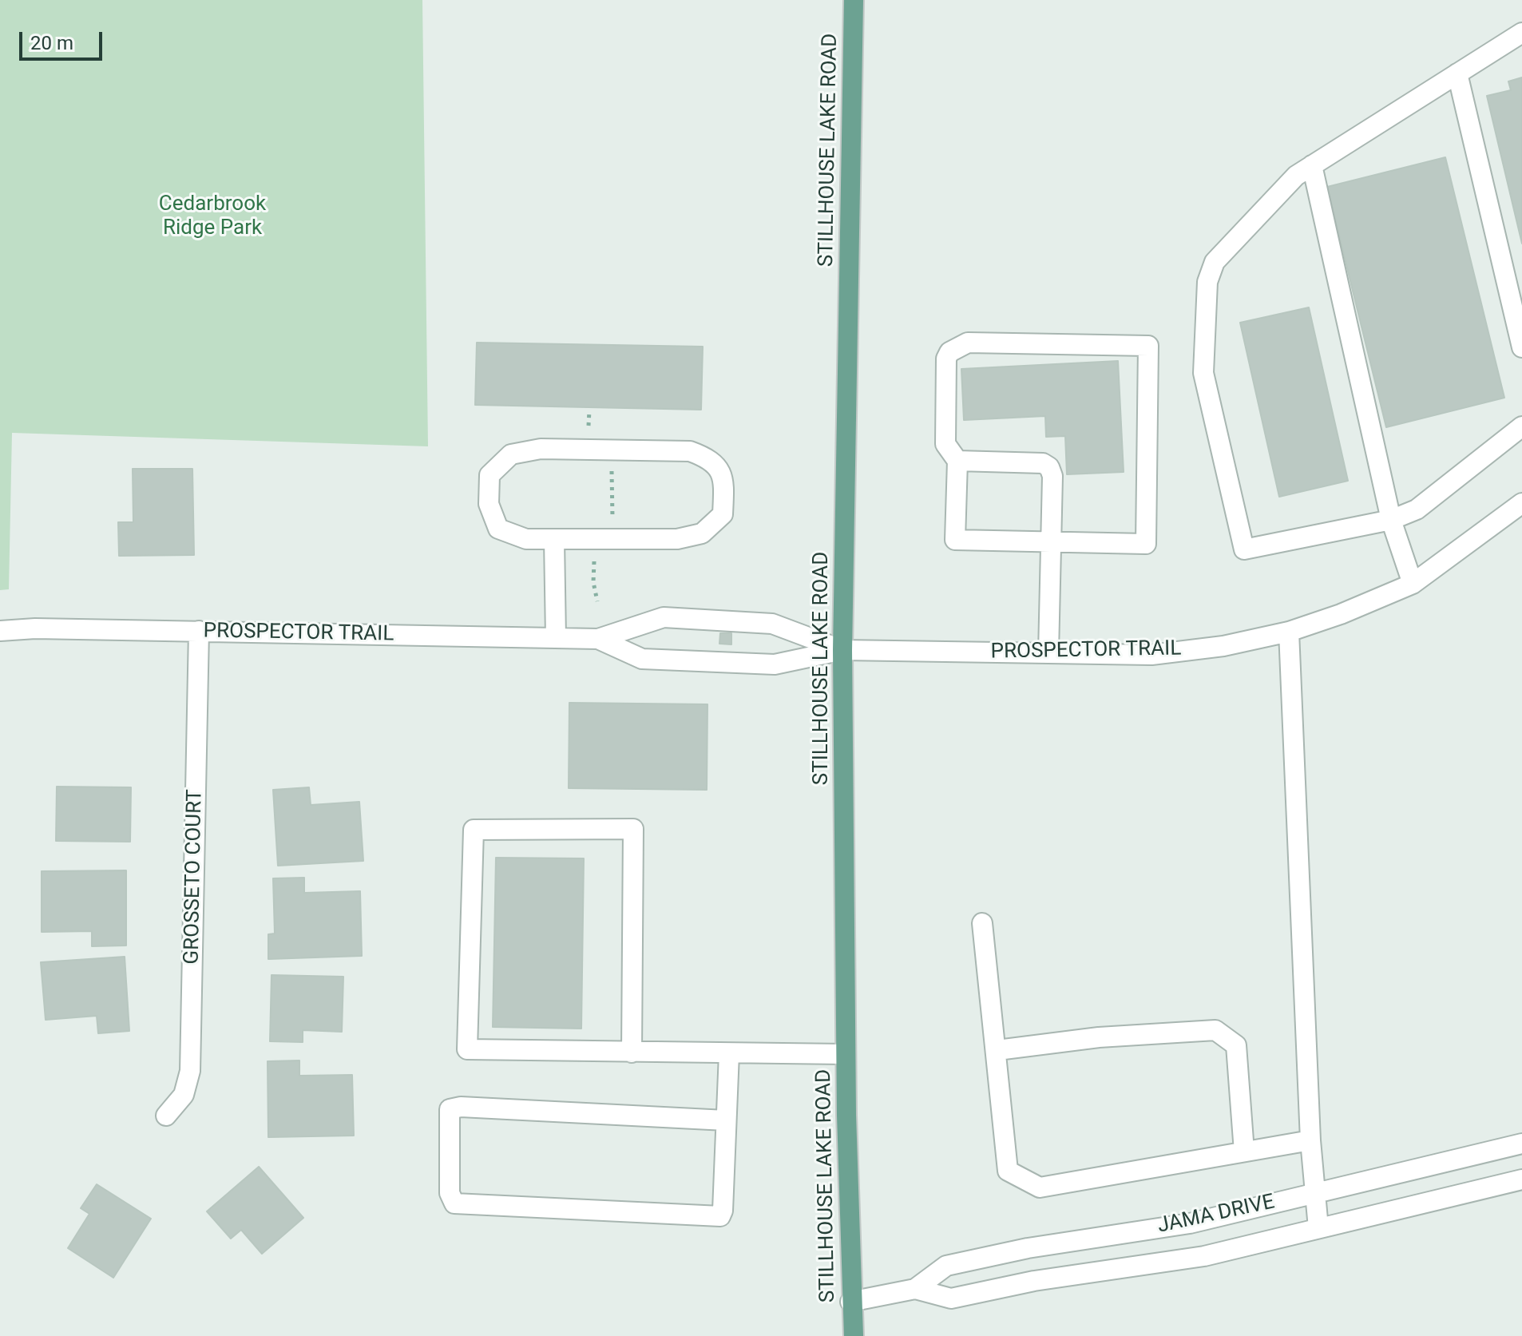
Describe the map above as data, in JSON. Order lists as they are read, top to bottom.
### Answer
{
  "streets": {
    "main road": ["STILLHOUSE LAKE ROAD"],
    "street": ["PROSPECTOR TRAIL", "GROSSETO COURT", "JAMA DRIVE"]
  },
  "crossings": [
    ["STILLHOUSE LAKE ROAD", "PROSPECTOR TRAIL"],
    ["STILLHOUSE LAKE ROAD", "JAMA DRIVE"],
    ["PROSPECTOR TRAIL", "GROSSETO COURT"]
  ],
  "parks": ["Cedarbrook Ridge Park"],
  "scale_bar": "20 m"
}
